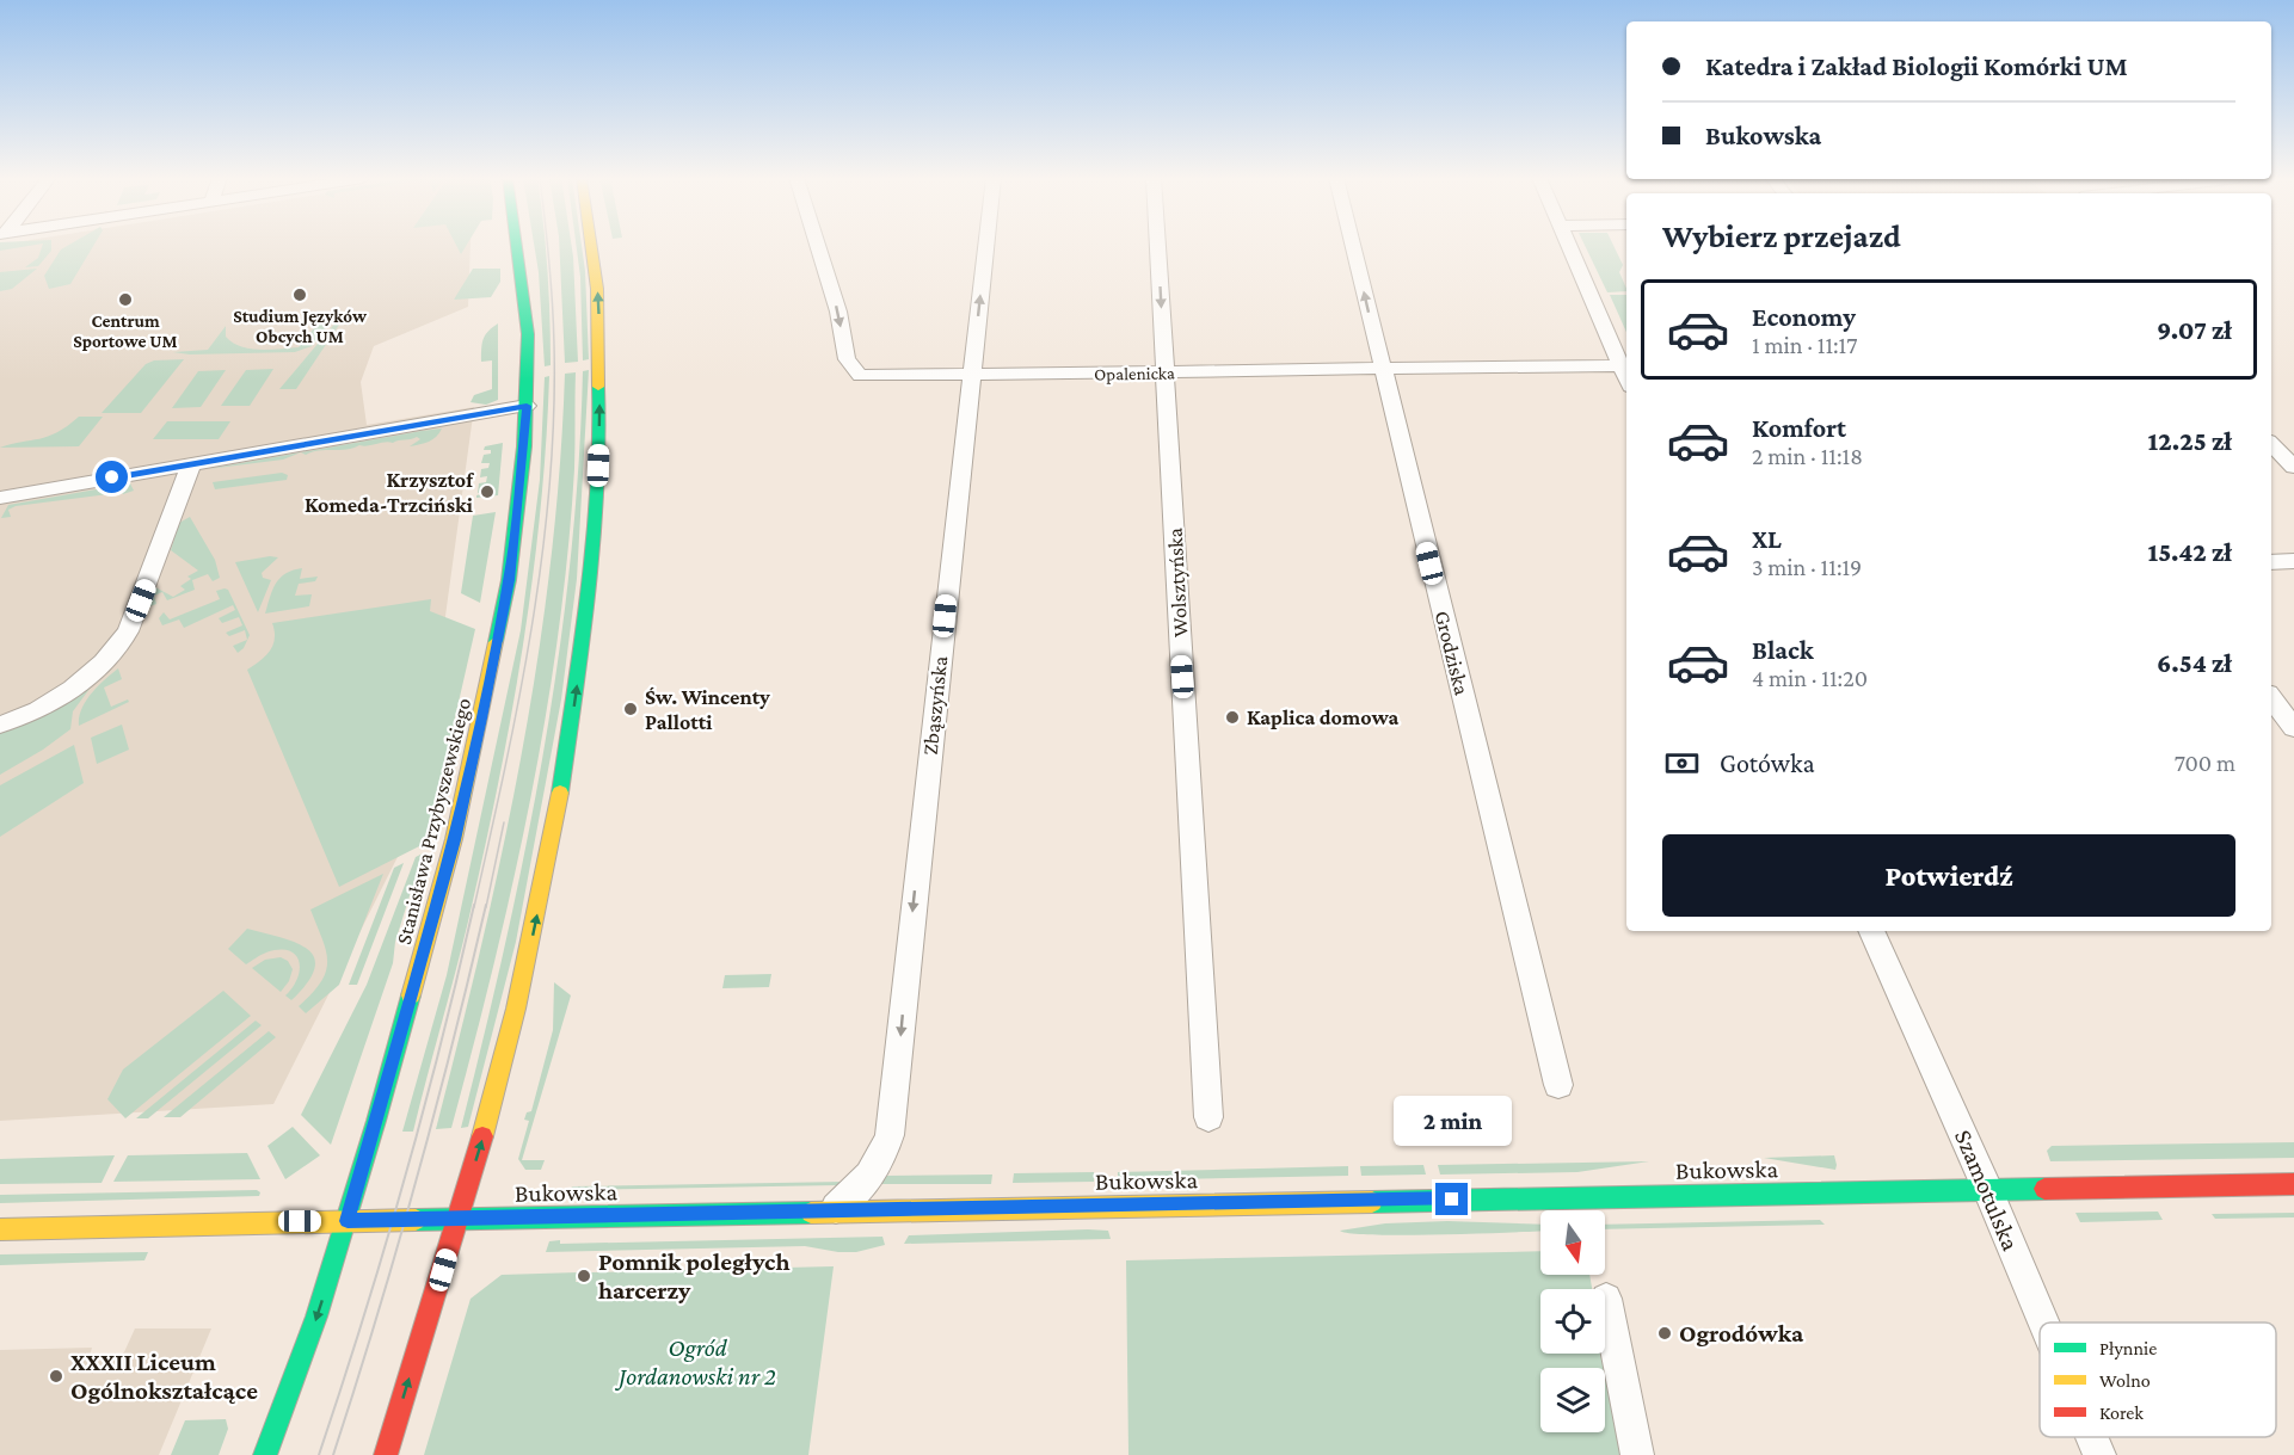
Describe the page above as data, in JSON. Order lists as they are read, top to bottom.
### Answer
{
  "streets": {
    "main road": ["Stanisława Przybyszewskiego", "Bukowska"],
    "street": [
      "Opalenicka",
      "Wolsztyńska",
      "Grodziska",
      "Zbąszyńska",
      "Szamotulska"
    ]
  },
  "crossings": [
    ["Opalenicka", "Wolsztyńska"],
    ["Opalenicka", "Grodziska"],
    ["Opalenicka", "Zbąszyńska"],
    ["Zbąszyńska", "Bukowska"],
    ["Stanisława Przybyszewskiego", "Bukowska"],
    ["Bukowska", "Szamotulska"]
  ],
  "parks": ["Ogród Jordanowski nr 2"],
  "places": [
    "Studium Języków Obcych UM",
    "Centrum Sportowe UM",
    "Krzysztof Komeda-Trzciński",
    "Św. Wincenty Pallotti",
    "Kaplica domowa",
    "Pomnik poległych harcerzy",
    "Ogrodówka",
    "XXXII Liceum Ogólnokształcące"
  ],
  "legend": ["Płynnie", "Wolno", "Korek"],
  "north": "bottom",
  "page": {
    "banner": ["Katedra i Zakład Biologii Komórki UM", "Bukowska"],
    "heading": "Wybierz przejazd",
    "list": [
      {
        "name": "Economy",
        "note": "1 min · 11:17",
        "value": "9.07 zł"
      },
      {
        "name": "Komfort",
        "note": "2 min · 11:18",
        "value": "12.25 zł"
      },
      {
        "name": "XL",
        "note": "3 min · 11:19",
        "value": "15.42 zł"
      },
      {
        "name": "Black",
        "note": "4 min · 11:20",
        "value": "6.54 zł"
      }
    ],
    "pay": ["Gotówka", "700 m"],
    "buttons": "Potwierdź",
    "bubble": "2 min"
  }
}
